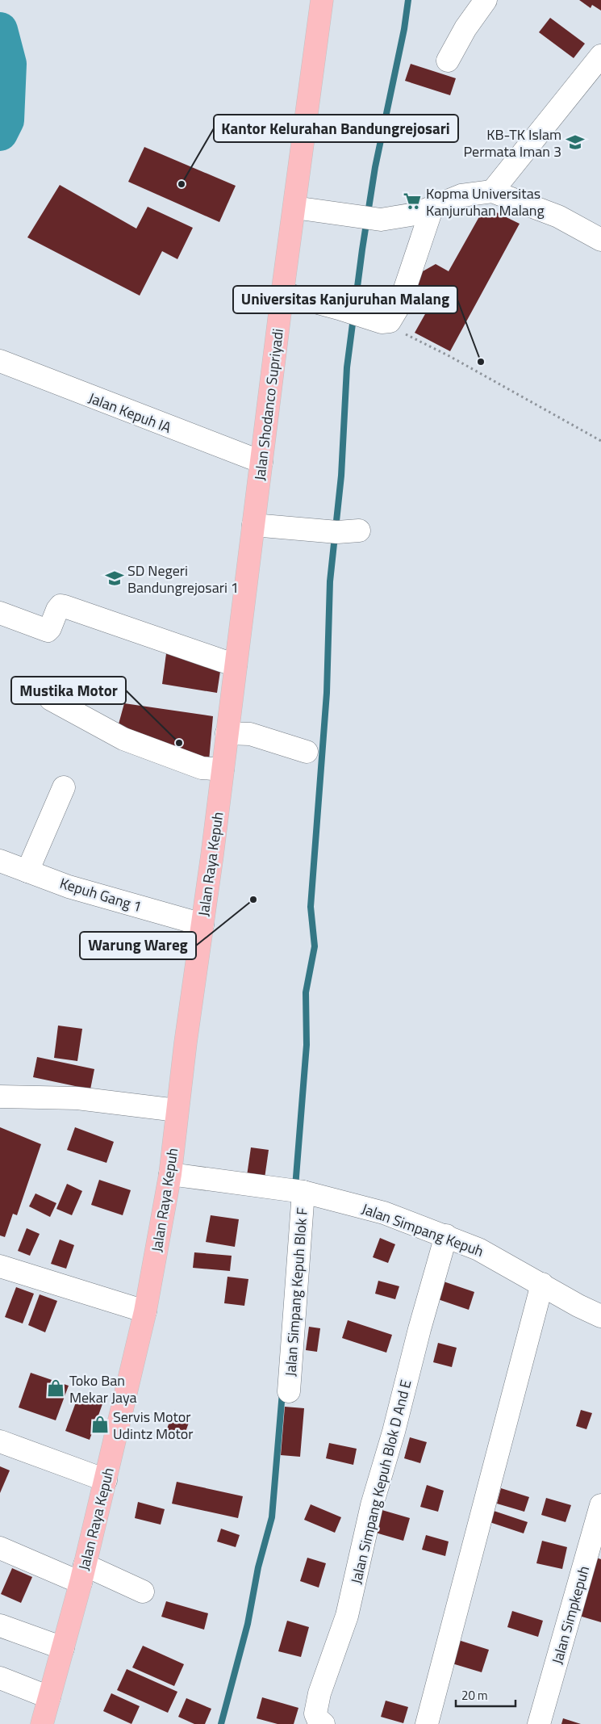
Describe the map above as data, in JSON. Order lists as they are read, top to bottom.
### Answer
{
  "streets": {
    "main road": ["Jalan Shodanco Supriyadi", "Jalan Raya Kepuh"],
    "street": [
      "Jalan Kepuh IA",
      "Kepuh Gang 1",
      "Jalan Simpang Kepuh",
      "Jalan Simpang Kepuh Blok F",
      "Jalan Simpang Kepuh Blok D And E",
      "Jalan Simpkepuh"
    ]
  },
  "crossings": [
    ["Jalan Shodanco Supriyadi", "Jalan Kepuh IA"],
    ["Jalan Shodanco Supriyadi", "Jalan Raya Kepuh"],
    ["Jalan Raya Kepuh", "Kepuh Gang 1"],
    ["Jalan Raya Kepuh", "Jalan Simpang Kepuh"],
    ["Jalan Simpang Kepuh", "Jalan Simpang Kepuh Blok F"],
    ["Jalan Simpang Kepuh", "Jalan Simpang Kepuh Blok D And E"]
  ],
  "places": {
    "school or university": ["KB-TK Islam Permata Iman 3", "SD Negeri Bandungrejosari 1"],
    "other": [
      "Kantor Kelurahan Bandungrejosari",
      "Universitas Kanjuruhan Malang",
      "Mustika Motor",
      "Warung Wareg"
    ],
    "supermarket": ["Kopma Universitas Kanjuruhan Malang"],
    "shop": ["Toko Ban Mekar Jaya", "Servis Motor Udintz Motor"]
  },
  "scale_bar": "20 m"
}
